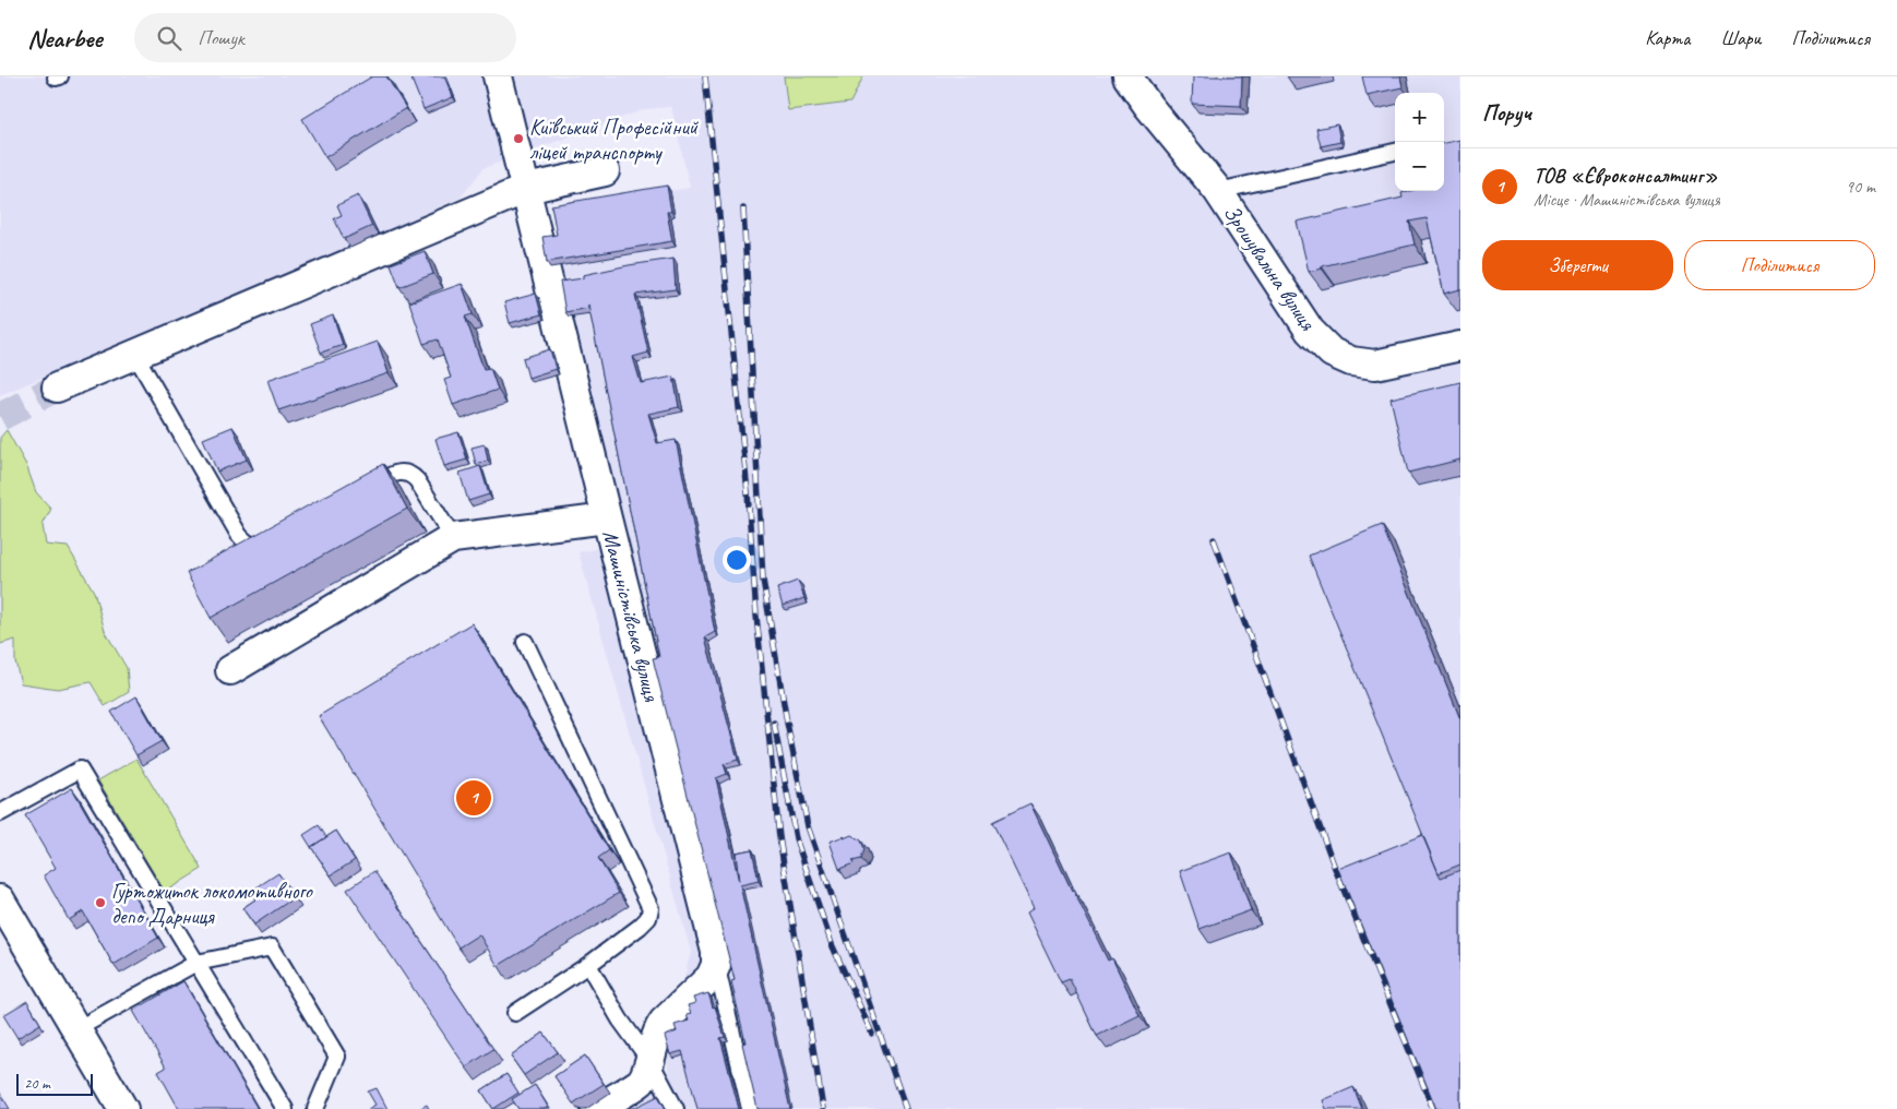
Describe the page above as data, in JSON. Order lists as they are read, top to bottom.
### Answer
{
  "streets": {
    "street": ["Зрошувальна вулиця", "Машиністівська вулиця"]
  },
  "places": ["Київський Професійний ліцей транспорту", "Гуртожиток локомотивного депо Дарниця"],
  "scale_bar": "20 m",
  "page": {
    "header": "Nearbee",
    "search": "Пошук",
    "nav": ["Карта", "Шари", "Поділитися"],
    "heading": "Поруч",
    "map_buttons": ["+", "−"],
    "list": [
      {
        "mark": "1",
        "name": "ТОВ «Євроконсалтинг»",
        "note": "Місце · Машиністівська вулиця",
        "value": "90 m"
      }
    ],
    "buttons": ["Зберегти", "Поділитися"],
    "pins": "1",
    "scale": "20 m"
  }
}
